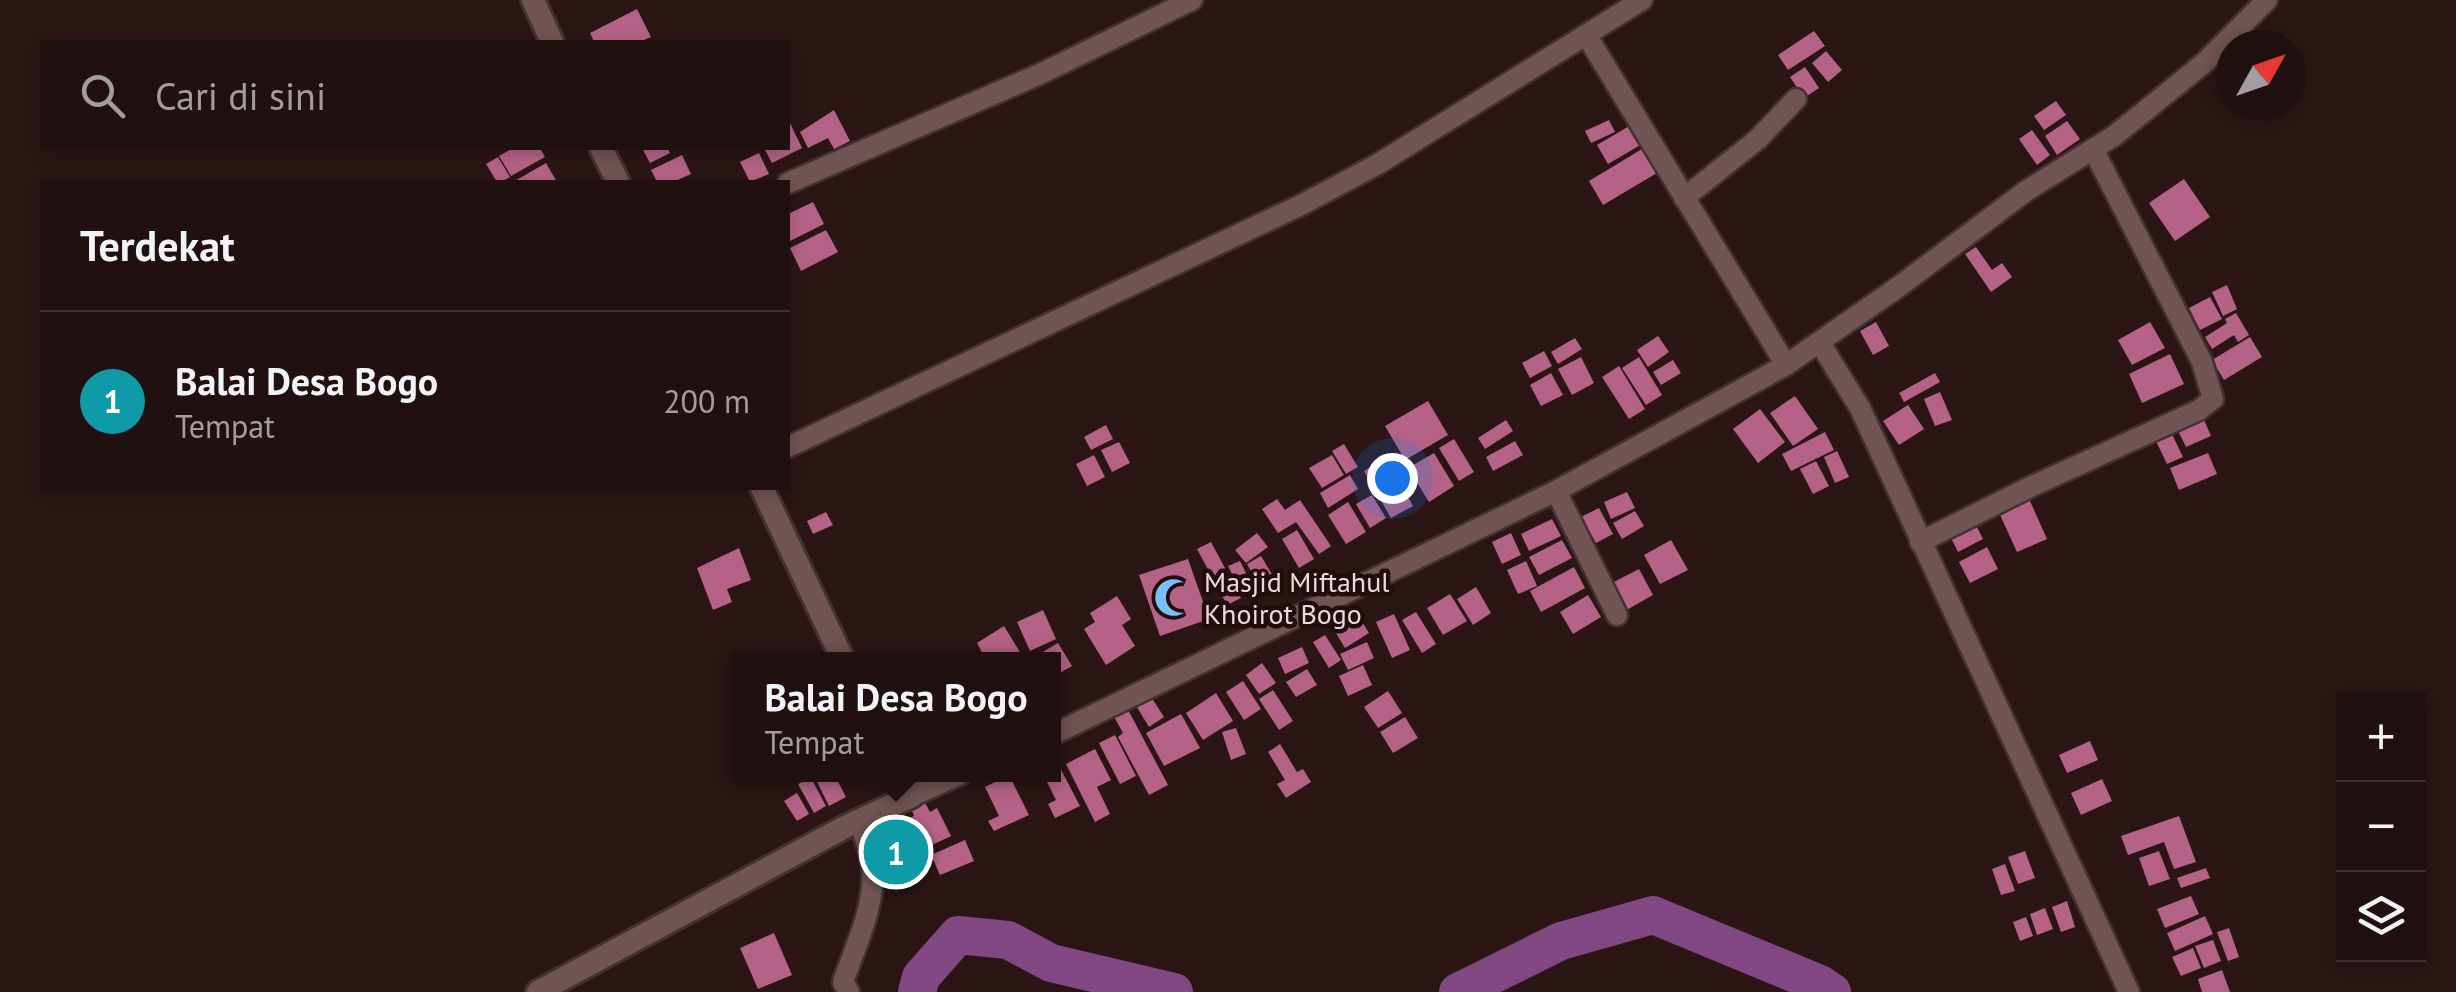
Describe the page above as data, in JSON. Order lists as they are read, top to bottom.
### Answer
{
  "places": {
    "mosque": ["Masjid Miftahul Khoirot Bogo"]
  },
  "north": "top right",
  "page": {
    "search": "Cari di sini",
    "heading": "Terdekat",
    "list": [
      {
        "mark": "1",
        "name": "Balai Desa Bogo",
        "note": "Tempat",
        "value": "200 m"
      }
    ],
    "popup": ["Balai Desa Bogo", "Tempat"],
    "map_buttons": ["+", "−"],
    "pins": "1"
  }
}
